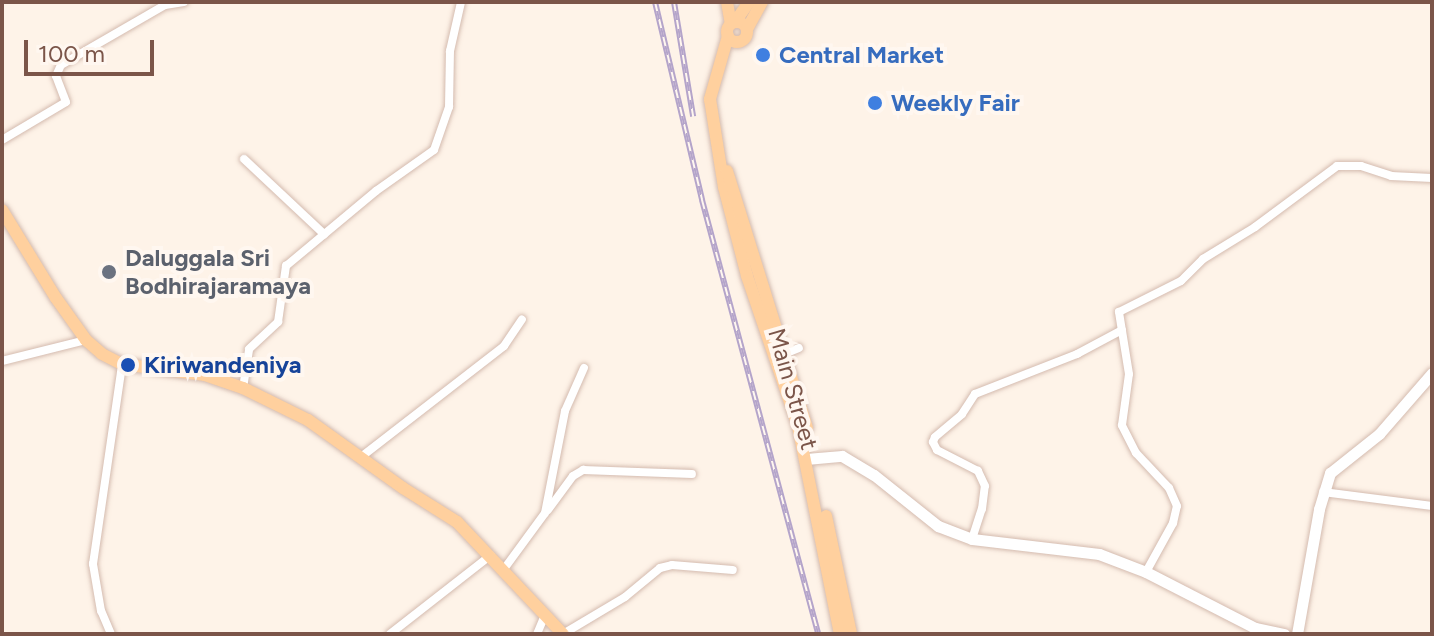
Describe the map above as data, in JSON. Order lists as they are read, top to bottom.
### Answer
{
  "streets": {
    "main road": ["Main Street"]
  },
  "places": [
    "Central Market",
    "Weekly Fair",
    "Daluggala Sri Bodhirajaramaya",
    "Kiriwandeniya"
  ],
  "scale_bar": "100 m"
}
